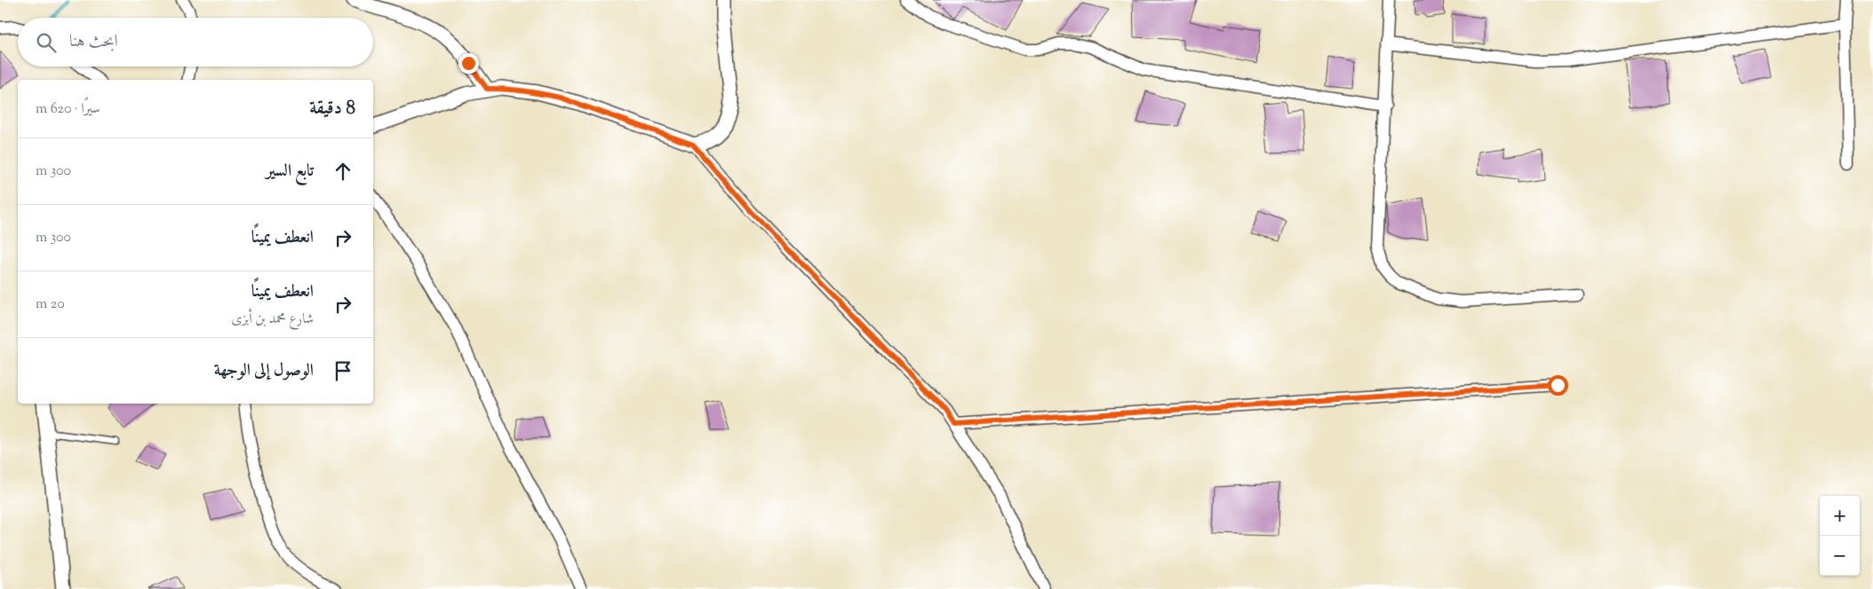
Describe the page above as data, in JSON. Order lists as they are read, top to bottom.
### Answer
{
  "page": {
    "search": "ابحث هنا",
    "heading": ["8 دقيقة", "سيرًا · 620 m"],
    "list": [
      ["تابع السير", "300 m"],
      ["انعطف يمينًا", "300 m"],
      ["انعطف يمينًا", "شارع محمد بن أبزى", "20 m"],
      "الوصول إلى الوجهة"
    ],
    "map_buttons": ["+", "−"]
  }
}
